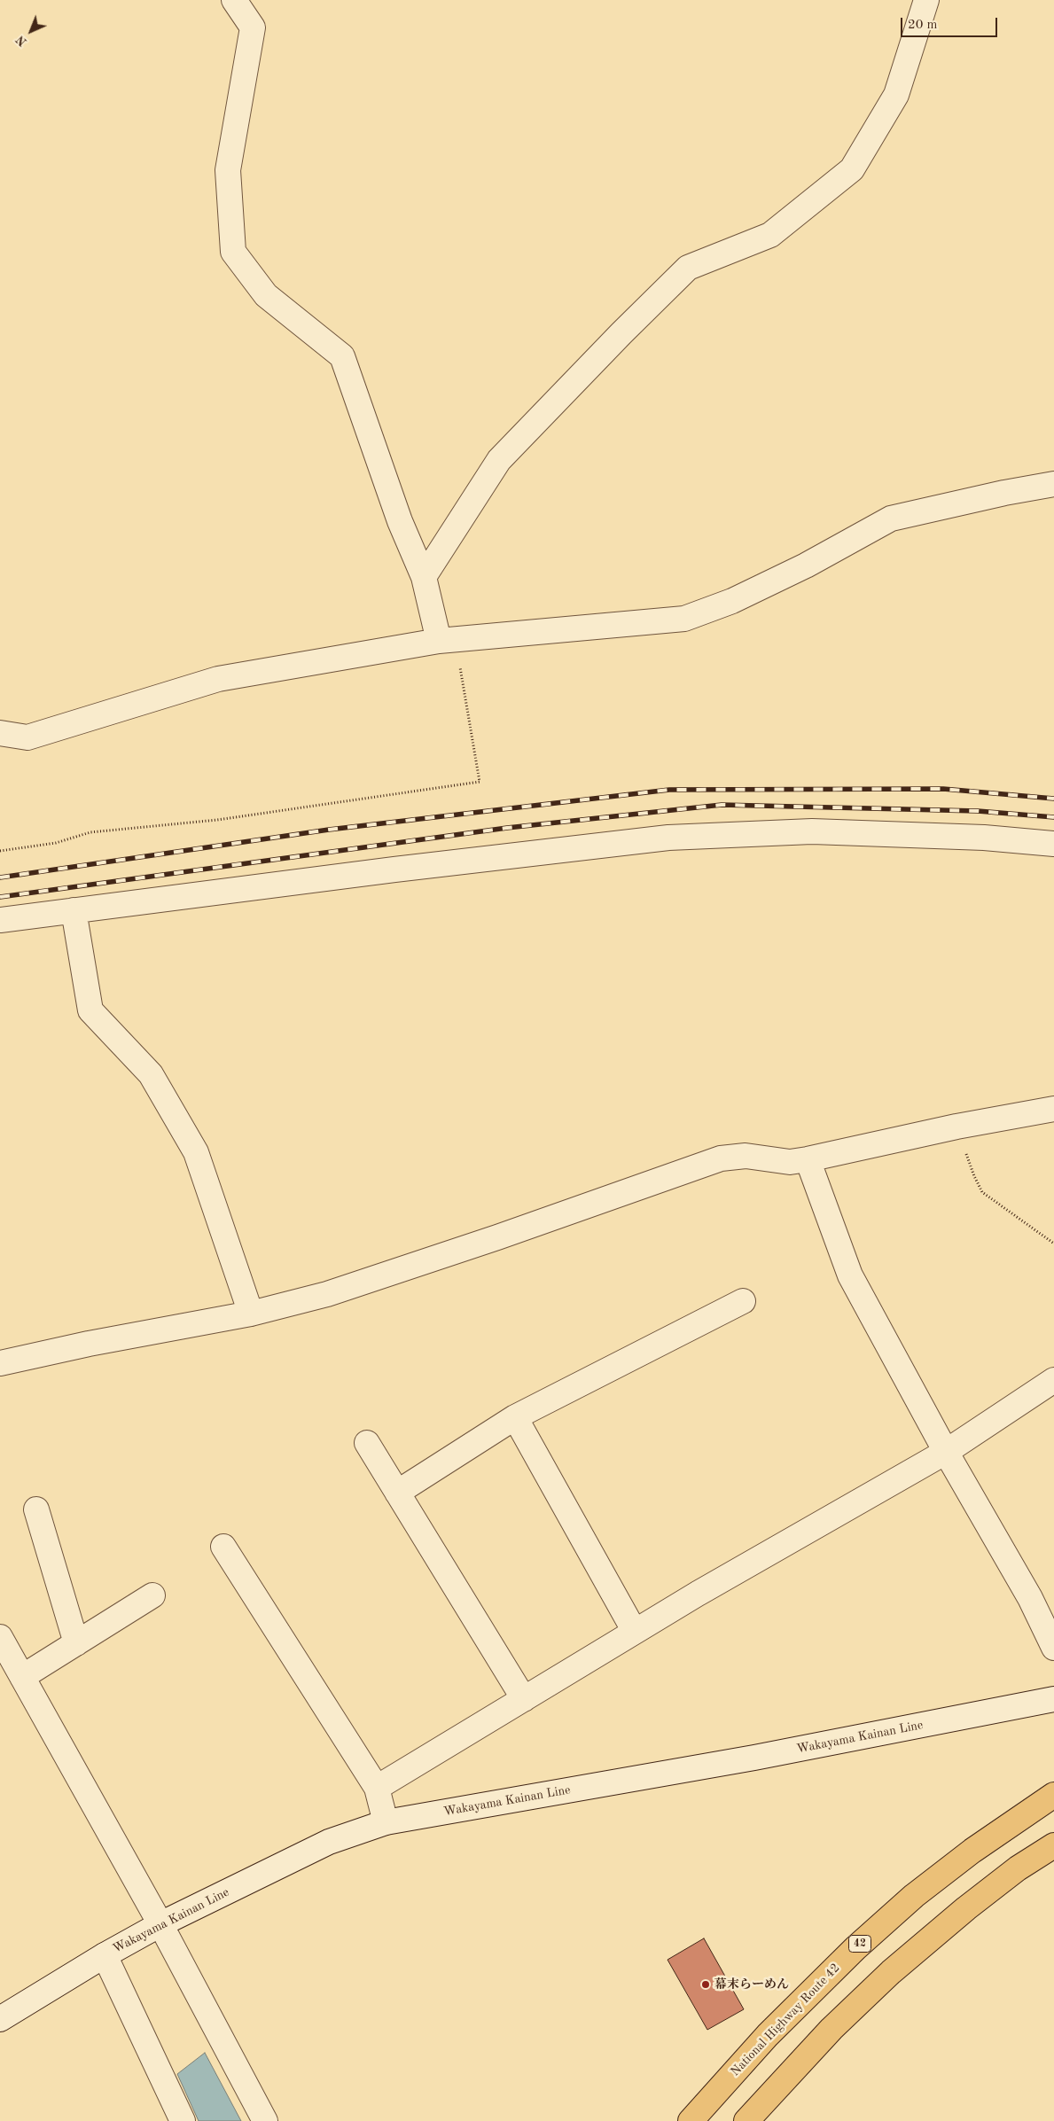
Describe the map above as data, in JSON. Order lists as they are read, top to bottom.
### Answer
{
  "streets": {
    "highway": ["42", "National Highway Route 42"],
    "street": ["Wakayama Kainan Line"]
  },
  "places": ["幕末らーめん"],
  "scale_bar": "20 m",
  "north": "bottom left"
}
